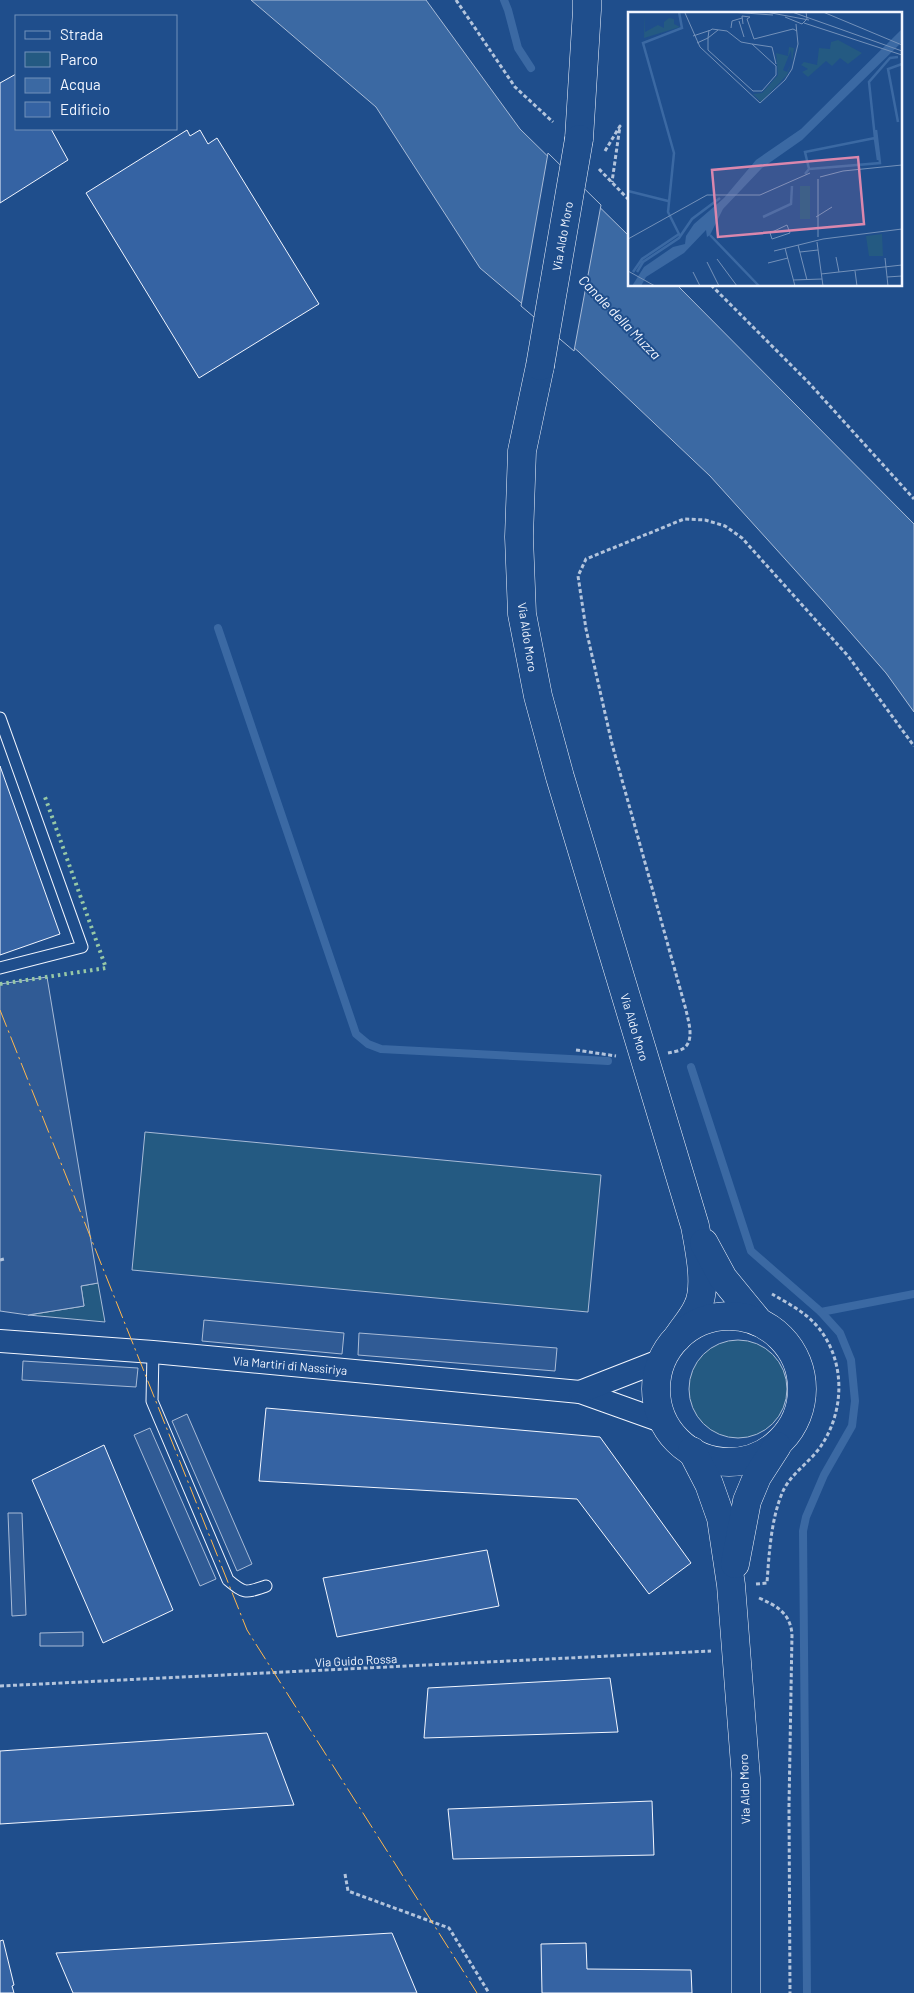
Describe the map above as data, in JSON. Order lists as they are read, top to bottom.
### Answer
{
  "streets": {
    "street": ["Via Aldo Moro", "Via Martiri di Nassiriya"],
    "path": ["Via Guido Rossa"]
  },
  "crossings": [
    ["Via Aldo Moro", "Via Martiri di Nassiriya"]
  ],
  "water": ["Canale della Muzza"],
  "legend": [
    "Strada",
    "Parco",
    "Acqua",
    "Edificio"
  ]
}
